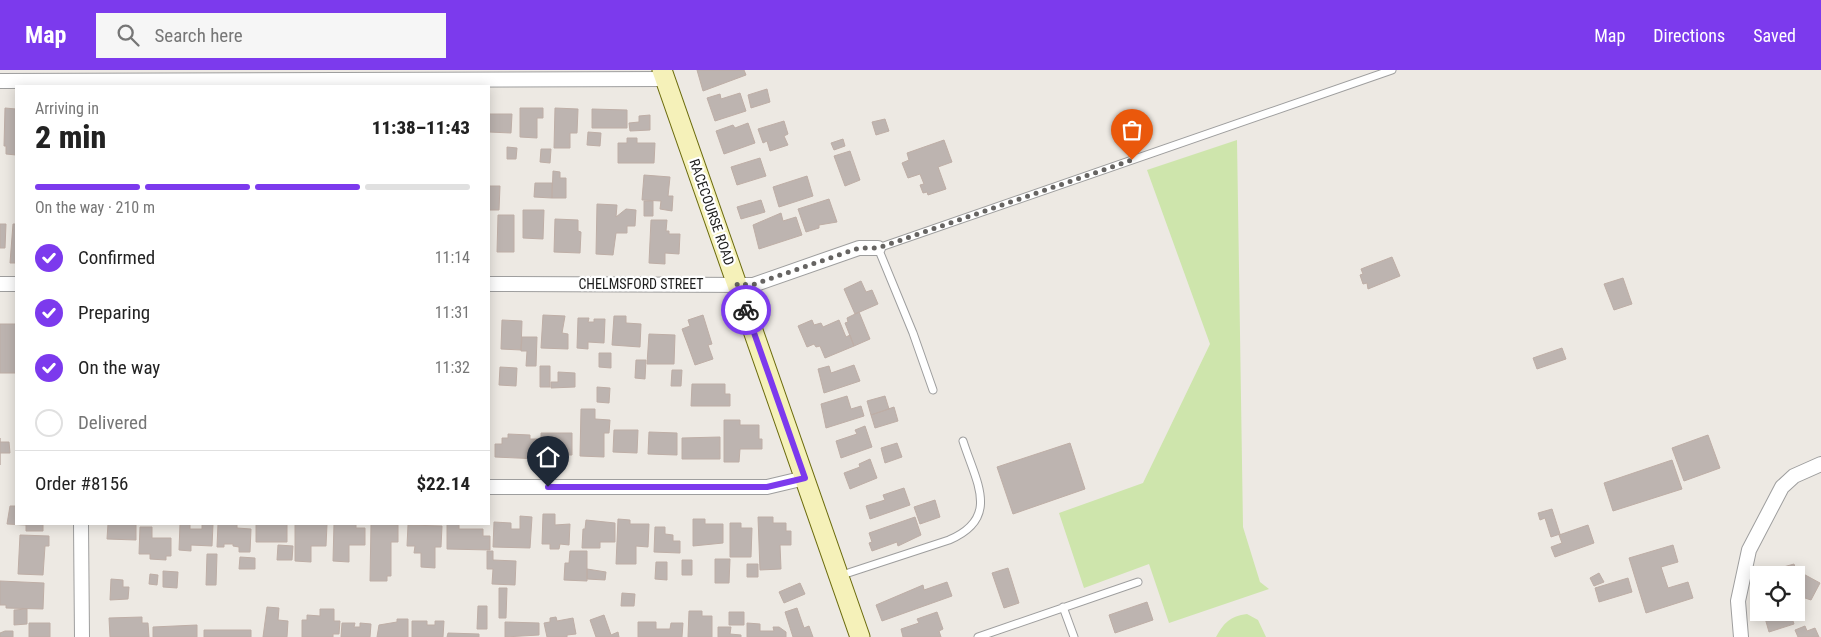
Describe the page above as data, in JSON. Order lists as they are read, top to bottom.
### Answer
{
  "streets": {
    "street": ["RACECOURSE ROAD", "CHELMSFORD STREET"]
  },
  "crossings": [
    ["RACECOURSE ROAD", "CHELMSFORD STREET"]
  ],
  "page": {
    "header": "Map",
    "search": "Search here",
    "nav": ["Map", "Directions", "Saved"],
    "heading": ["2 min", "Arriving in", "11:38–11:43"],
    "panel": ["Order #8156", "$22.14"],
    "bar": "On the way · 210 m",
    "list": [
      ["Confirmed", "11:14"],
      ["Preparing", "11:31"],
      ["On the way", "11:32"],
      "Delivered"
    ]
  }
}
